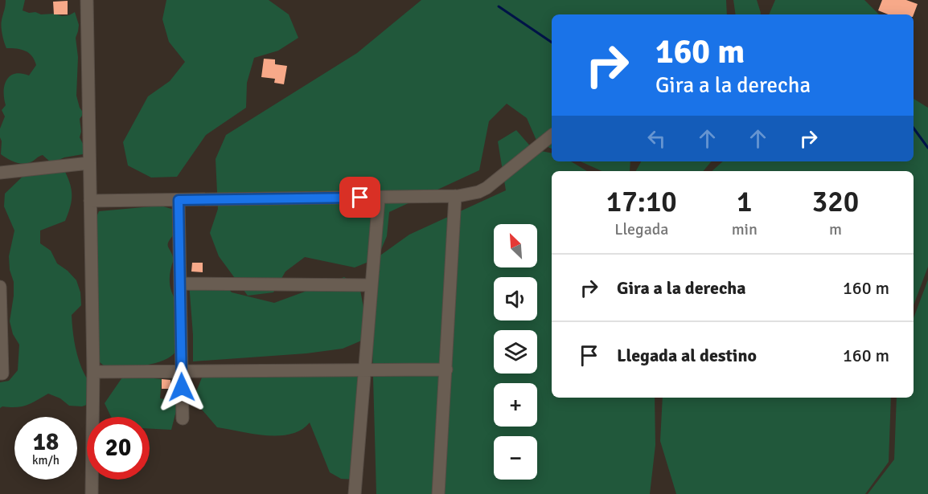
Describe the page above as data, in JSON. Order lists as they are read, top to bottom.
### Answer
{
  "north": "top left",
  "page": {
    "turn": ["160 m", "Gira a la derecha"],
    "eta": [
      "17:10",
      "Llegada",
      "1",
      "min",
      "320",
      "m"
    ],
    "map_buttons": ["+", "−"],
    "list": [
      {
        "name": "Gira a la derecha",
        "value": "160 m"
      },
      {
        "name": "Llegada al destino",
        "value": "160 m"
      }
    ],
    "speed": "18 km/h",
    "limit": "20"
  }
}
